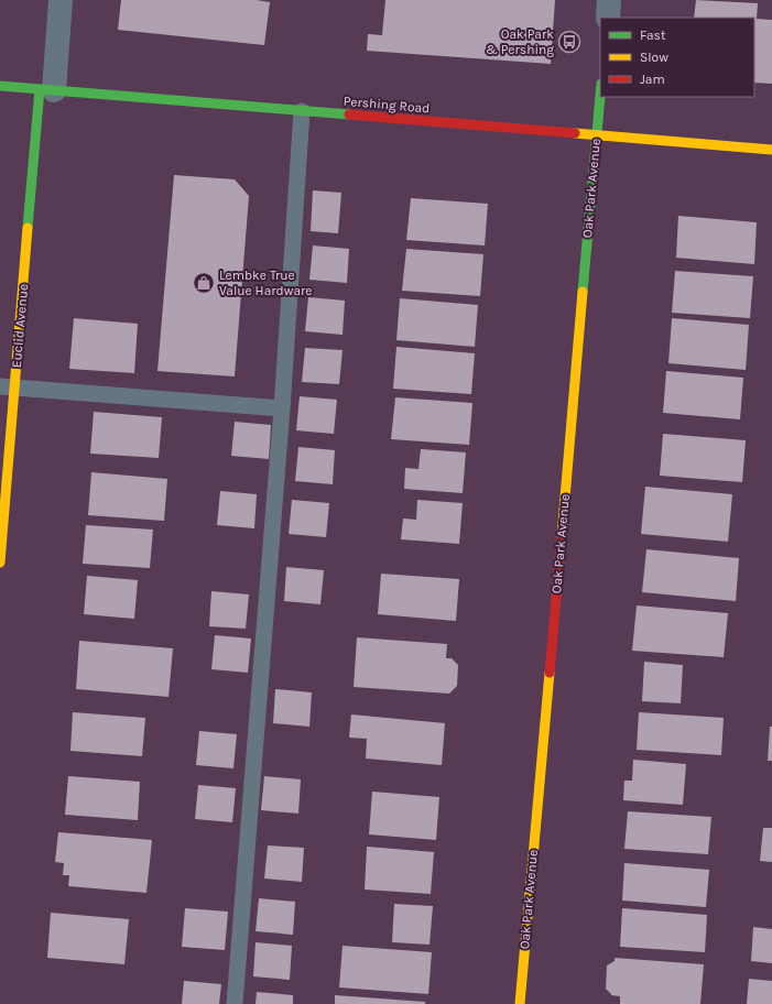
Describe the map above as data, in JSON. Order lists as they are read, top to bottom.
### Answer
{
  "streets": {
    "street": ["Pershing Road", "Oak Park Avenue", "Euclid Avenue"]
  },
  "crossings": [
    ["Pershing Road", "Oak Park Avenue"],
    ["Pershing Road", "Euclid Avenue"]
  ],
  "places": {
    "bus stop": ["Oak Park & Pershing"],
    "shop": ["Lembke True Value Hardware"]
  },
  "legend": ["Fast", "Slow", "Jam"]
}
